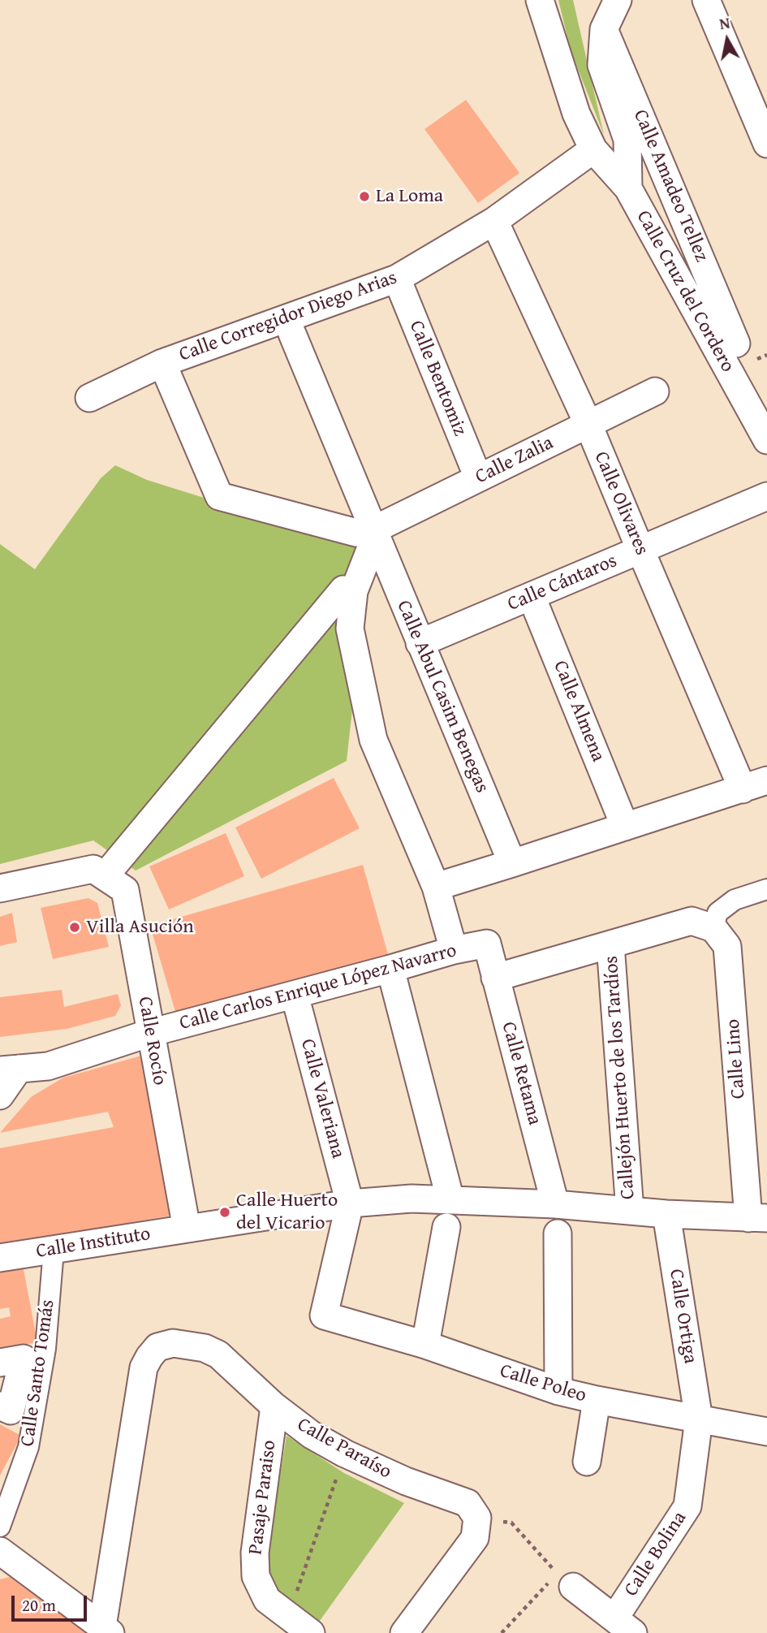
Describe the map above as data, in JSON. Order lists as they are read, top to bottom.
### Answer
{
  "streets": {
    "street": [
      "Calle Amadeo Tellez",
      "Calle Cruz del Cordero",
      "Calle Corregidor Diego Arias",
      "Calle Bentomiz",
      "Calle Zalia",
      "Calle Olivares",
      "Calle Cántaros",
      "Calle Abul Casim Benegas",
      "Calle Almena",
      "Calle Carlos Enrique López Navarro",
      "Calle Rocío",
      "Calle Lino",
      "Calle Retama",
      "Callejón Huerto de los Tardíos",
      "Calle Valeriana",
      "Calle Instituto",
      "Calle Ortiga",
      "Calle Santo Tomás",
      "Calle Poleo",
      "Calle Paraíso",
      "Pasaje Paraiso",
      "Calle Bolina"
    ]
  },
  "crossings": [
    ["Calle Amadeo Tellez", "Calle Cruz del Cordero"],
    ["Calle Cruz del Cordero", "Calle Corregidor Diego Arias"],
    ["Calle Corregidor Diego Arias", "Calle Bentomiz"],
    ["Calle Corregidor Diego Arias", "Calle Olivares"],
    ["Calle Bentomiz", "Calle Zalia"],
    ["Calle Zalia", "Calle Olivares"],
    ["Calle Zalia", "Calle Abul Casim Benegas"],
    ["Calle Olivares", "Calle Cántaros"],
    ["Calle Cántaros", "Calle Abul Casim Benegas"],
    ["Calle Cántaros", "Calle Almena"],
    ["Calle Carlos Enrique López Navarro", "Calle Rocío"],
    ["Calle Carlos Enrique López Navarro", "Calle Retama"],
    ["Calle Carlos Enrique López Navarro", "Calle Valeriana"],
    ["Calle Rocío", "Calle Instituto"],
    ["Calle Valeriana", "Calle Poleo"],
    ["Calle Instituto", "Calle Santo Tomás"],
    ["Calle Ortiga", "Calle Poleo"],
    ["Calle Ortiga", "Calle Bolina"],
    ["Calle Poleo", "Calle Bolina"],
    ["Calle Paraíso", "Pasaje Paraiso"]
  ],
  "places": ["La Loma", "Villa Asución", "Calle Huerto del Vicario"],
  "scale_bar": "20 m",
  "north": "top"
}
